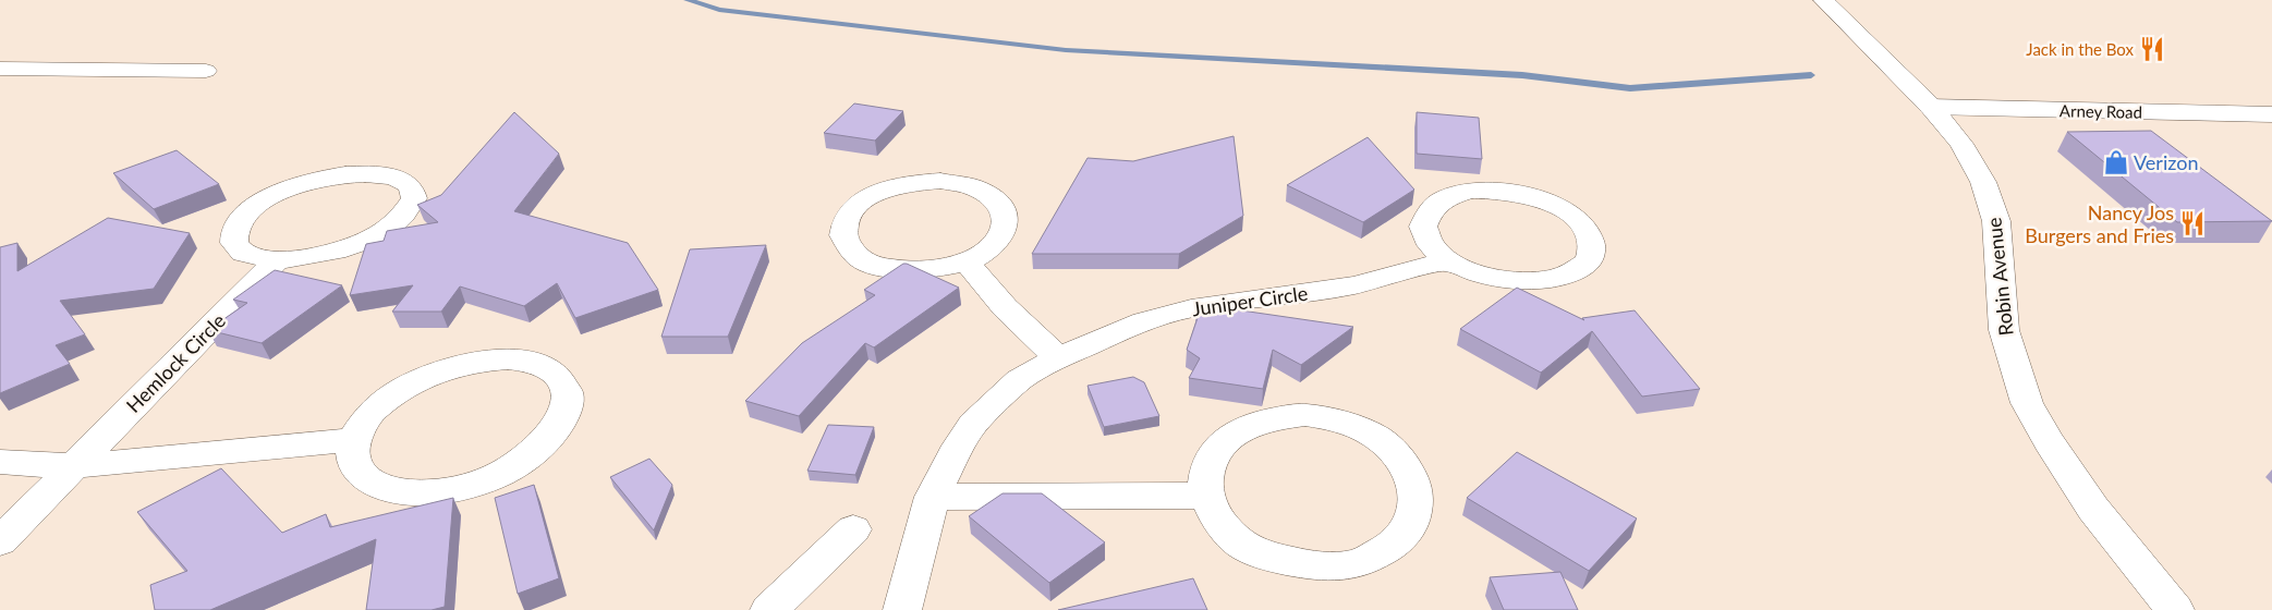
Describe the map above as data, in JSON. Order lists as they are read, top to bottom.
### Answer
{
  "streets": {
    "street": [
      "Arney Road",
      "Robin Avenue",
      "Juniper Circle",
      "Hemlock Circle"
    ]
  },
  "crossings": [
    ["Arney Road", "Robin Avenue"]
  ],
  "places": {
    "restaurant": ["Jack in the Box", "Nancy Jos Burgers and Fries"],
    "shop": ["Verizon"]
  }
}
